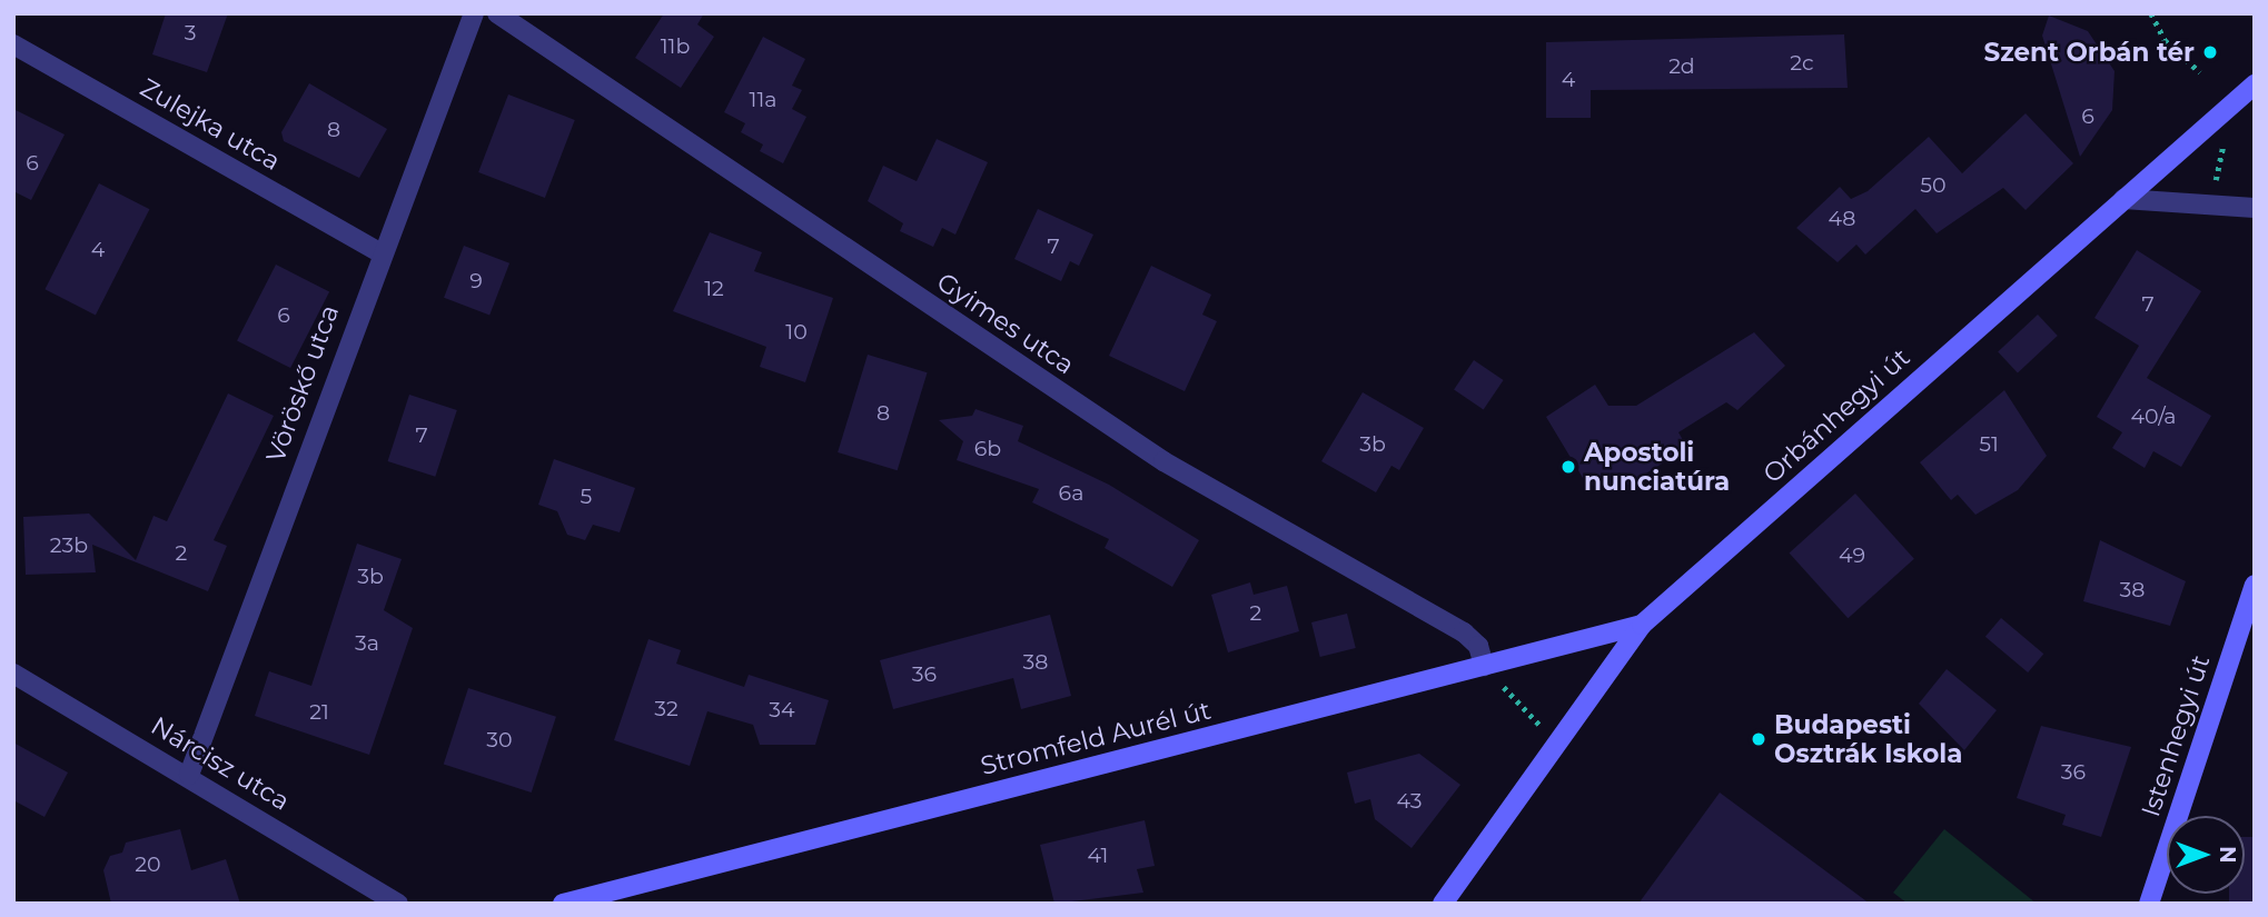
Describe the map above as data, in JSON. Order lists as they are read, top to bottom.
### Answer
{
  "streets": {
    "street": [
      "Zulejka utca",
      "Gyimes utca",
      "Vöröskő utca",
      "Orbánhegyi út",
      "Istenhegyi út",
      "Stromfeld Aurél út",
      "Nárcisz utca"
    ]
  },
  "crossings": [
    ["Zulejka utca", "Vöröskő utca"],
    ["Gyimes utca", "Stromfeld Aurél út"],
    ["Vöröskő utca", "Nárcisz utca"],
    ["Orbánhegyi út", "Stromfeld Aurél út"]
  ],
  "places": ["Szent Orbán tér", "Apostoli nunciatúra", "Budapesti Osztrák Iskola"],
  "house_numbers": [
    "3",
    "11b",
    "2c",
    "2d",
    "4",
    "11a",
    "6",
    "8",
    "6",
    "50",
    "48",
    "7",
    "4",
    "9",
    "12",
    "7",
    "6",
    "10",
    "8",
    "40/a",
    "7",
    "3b",
    "51",
    "6b",
    "6a",
    "5",
    "23b",
    "2",
    "49",
    "3b",
    "38",
    "2",
    "3a",
    "38",
    "36",
    "32",
    "34",
    "21",
    "30",
    "36",
    "43",
    "41",
    "20"
  ],
  "north": "right"
}
